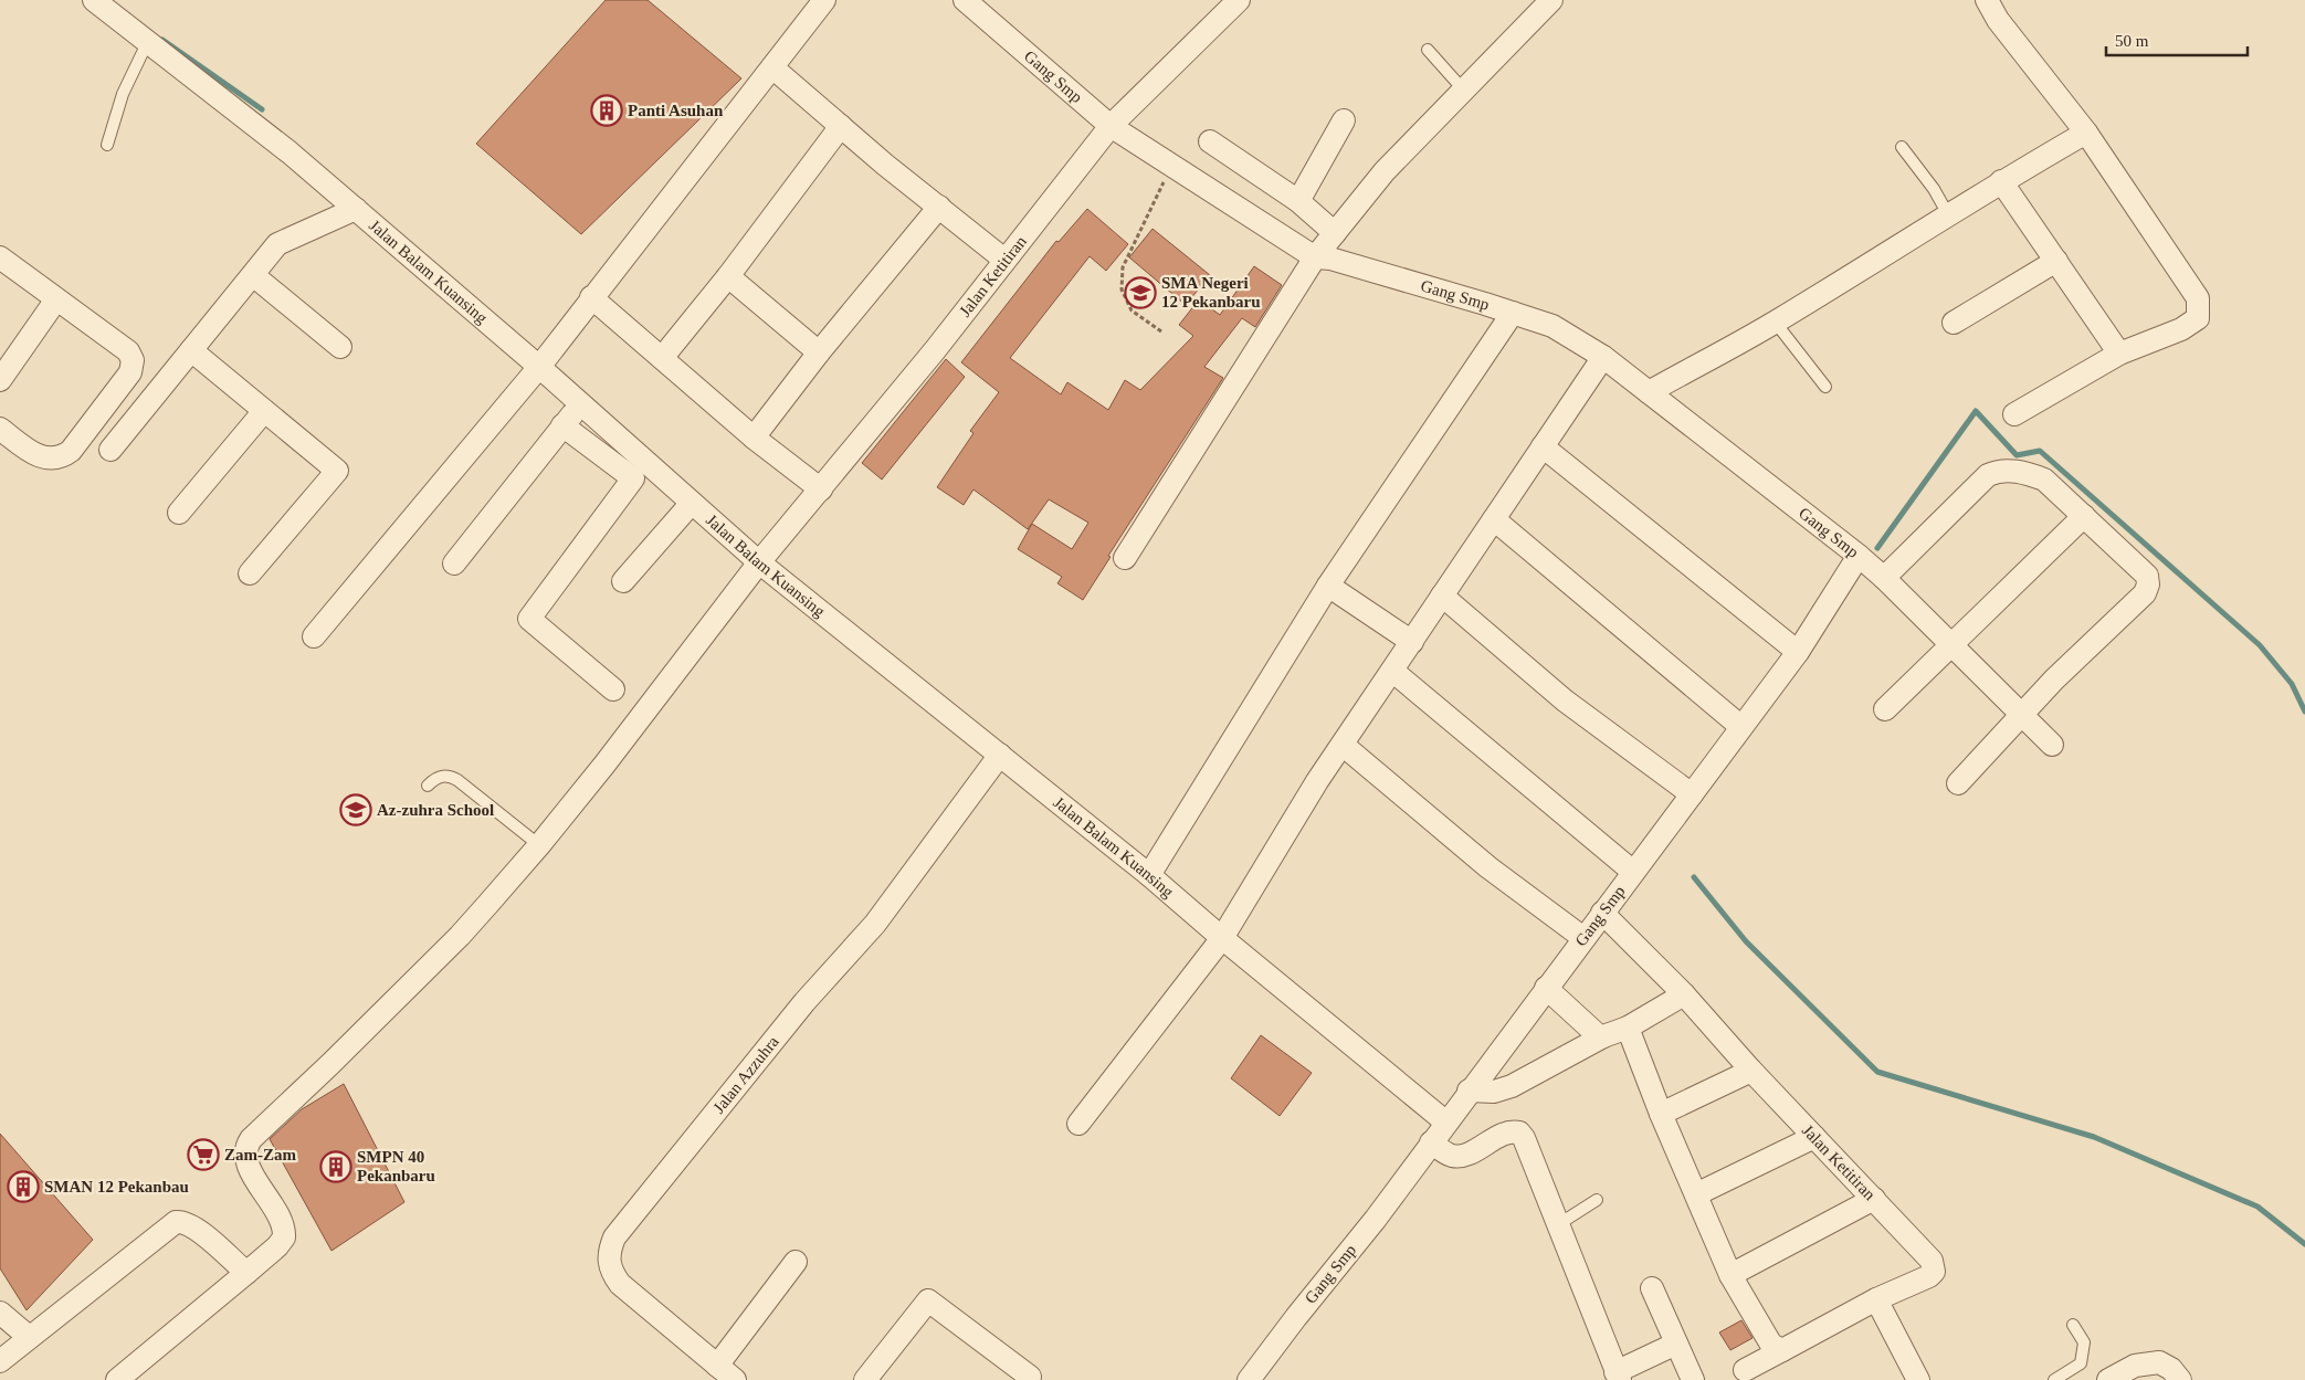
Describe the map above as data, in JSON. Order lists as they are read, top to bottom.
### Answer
{
  "streets": {
    "street": [
      "Gang Smp",
      "Jalan Balam Kuansing",
      "Jalan Ketitiran",
      "Jalan Azzuhra"
    ]
  },
  "crossings": [
    ["Gang Smp", "Jalan Balam Kuansing"],
    ["Gang Smp", "Jalan Ketitiran"],
    ["Jalan Balam Kuansing", "Jalan Ketitiran"],
    ["Jalan Balam Kuansing", "Jalan Azzuhra"]
  ],
  "places": {
    "building": ["Panti Asuhan", "SMPN 40 Pekanbaru", "SMAN 12 Pekanbau"],
    "school or university": ["SMA Negeri 12 Pekanbaru", "Az-zuhra School"],
    "supermarket": ["Zam-Zam"]
  },
  "scale_bar": "50 m"
}
